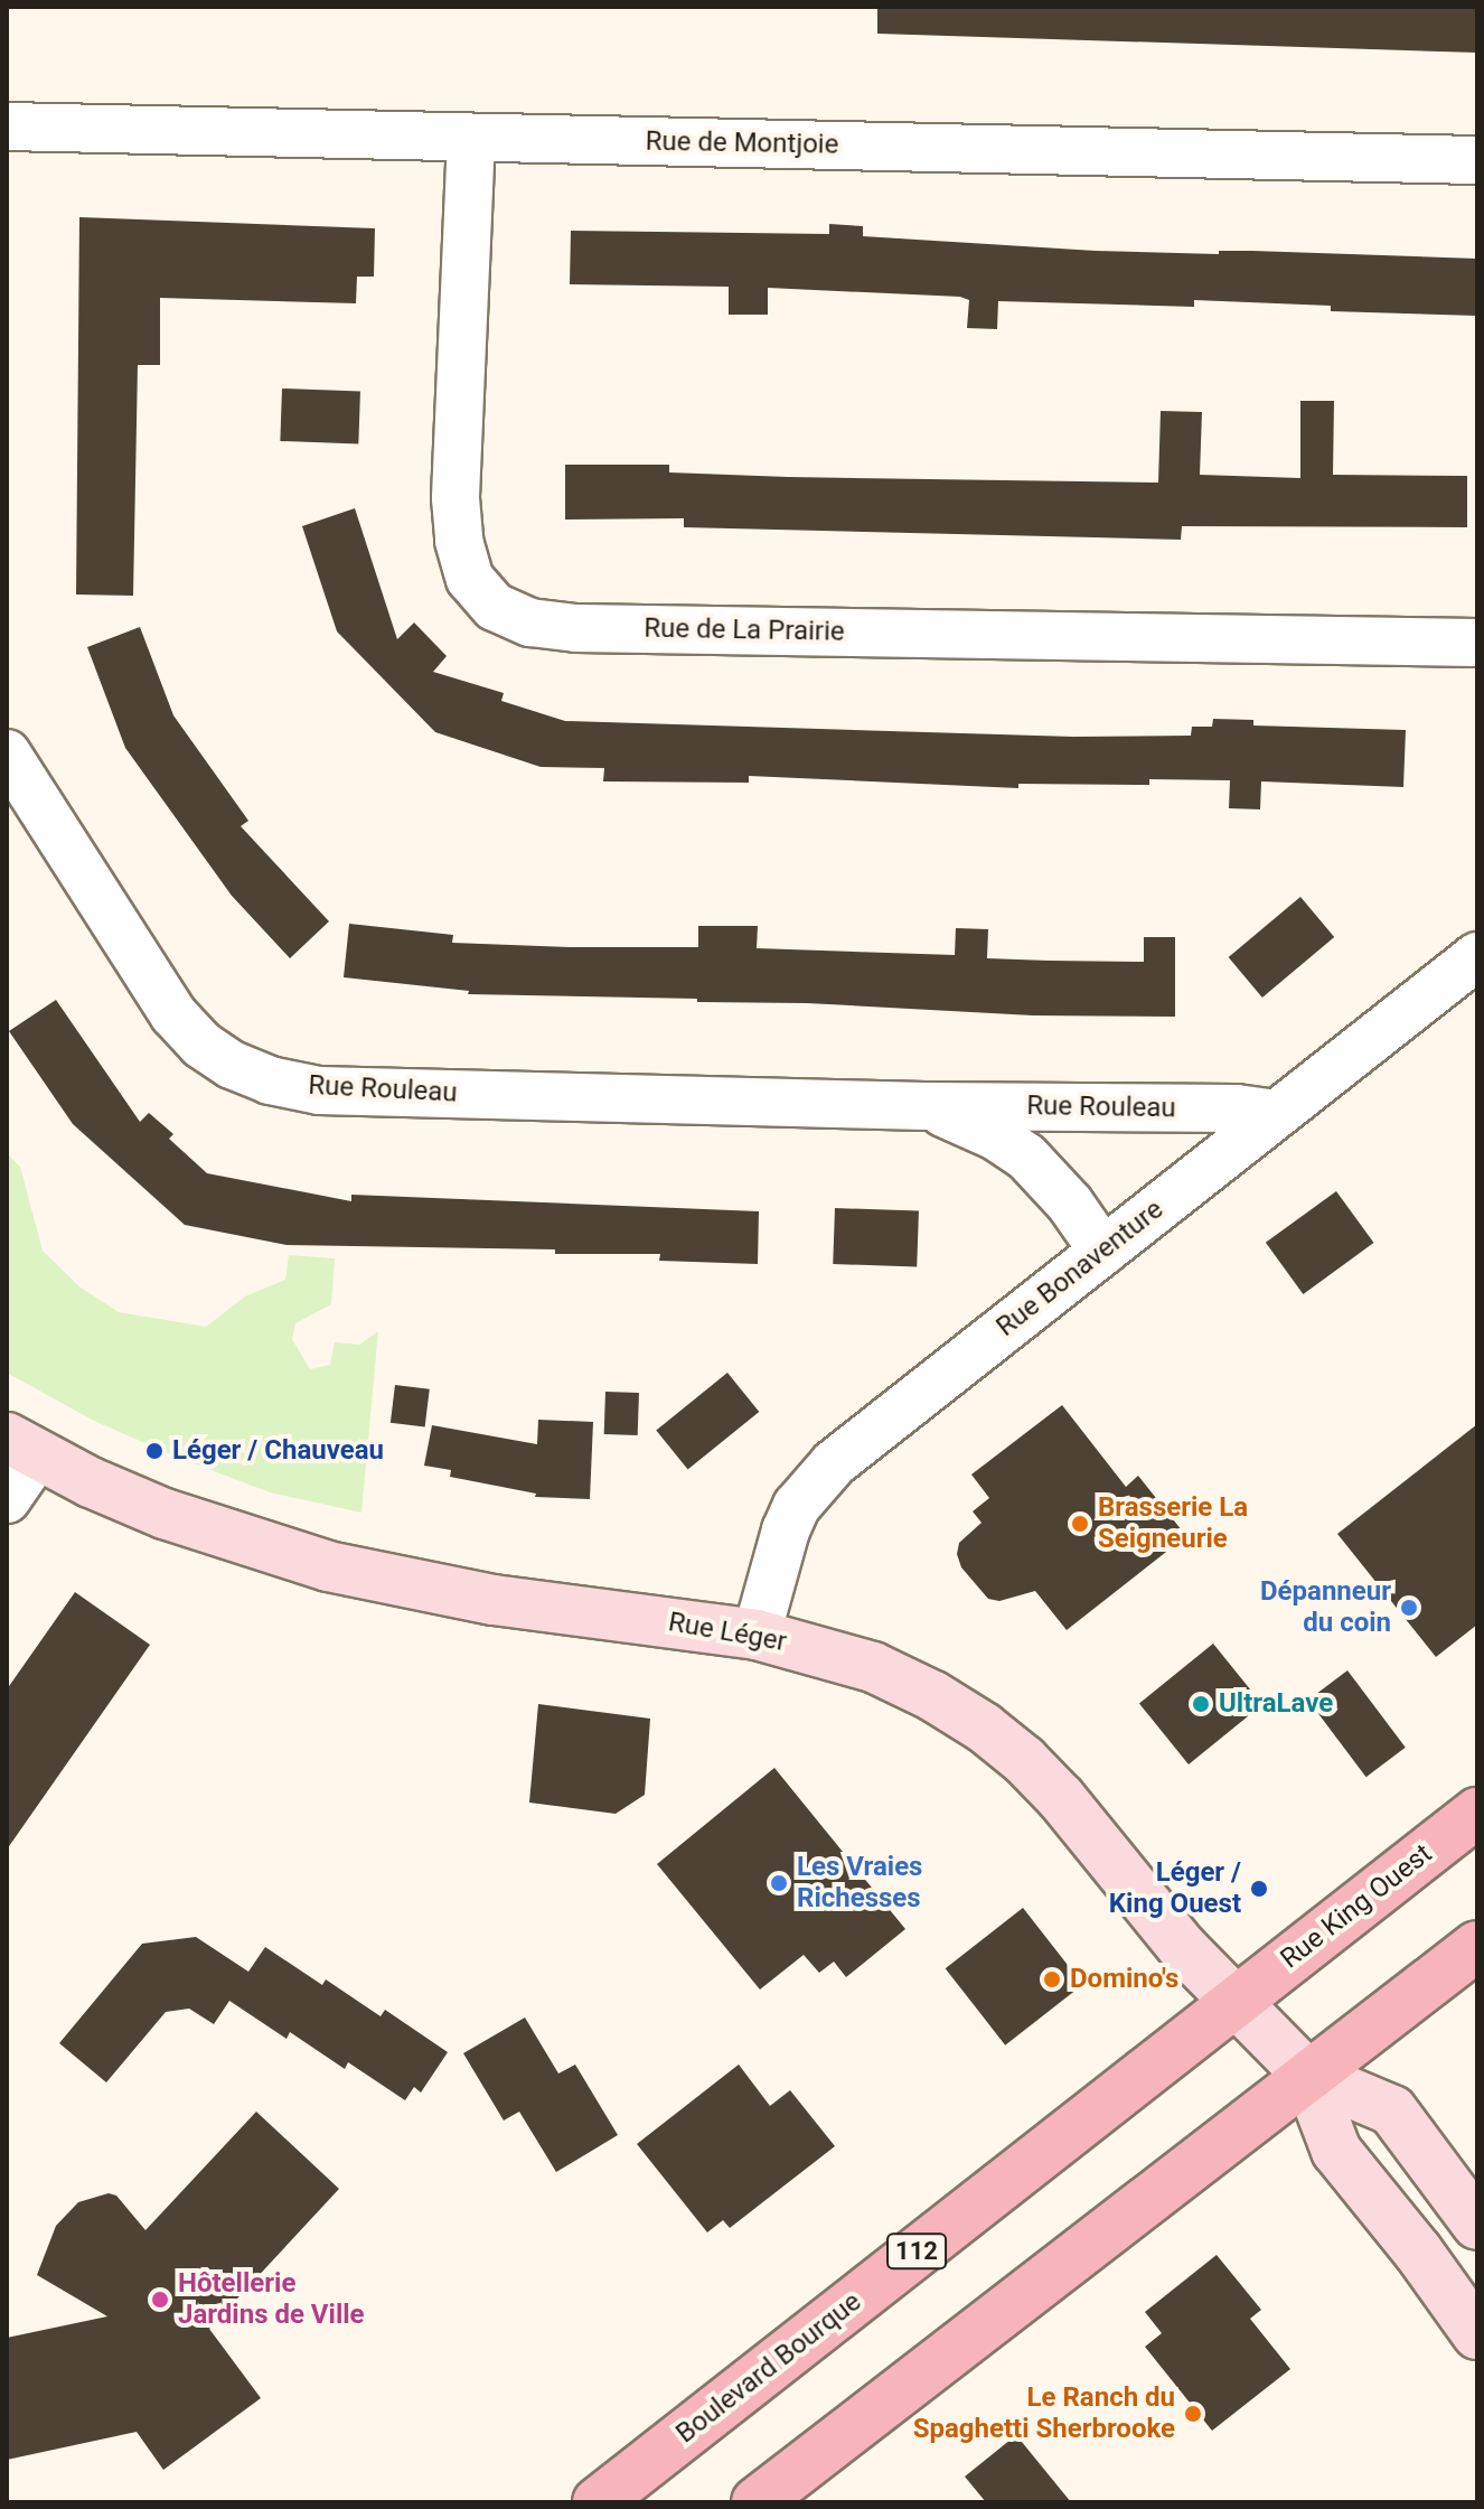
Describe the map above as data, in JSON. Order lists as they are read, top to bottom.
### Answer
{
  "streets": {
    "main road": ["Rue King Ouest", "112", "Boulevard Bourque"],
    "street": [
      "Rue de Montjoie",
      "Rue de La Prairie",
      "Rue Rouleau",
      "Rue Bonaventure",
      "Rue Léger"
    ]
  },
  "crossings": [
    ["Rue de Montjoie", "Rue de La Prairie"],
    ["Rue Rouleau", "Rue Bonaventure"],
    ["Rue Bonaventure", "Rue Léger"],
    ["Rue Léger", "Rue King Ouest"],
    ["Rue Léger", "Boulevard Bourque"],
    ["Rue King Ouest", "Boulevard Bourque"]
  ],
  "places": [
    "Léger / Chauveau",
    "Brasserie La Seigneurie",
    "Dépanneur du coin",
    "UltraLave",
    "Les Vraies Richesses",
    "Léger / King Ouest",
    "Domino's",
    "Hôtellerie Jardins de Ville",
    "Le Ranch du Spaghetti Sherbrooke"
  ]
}
